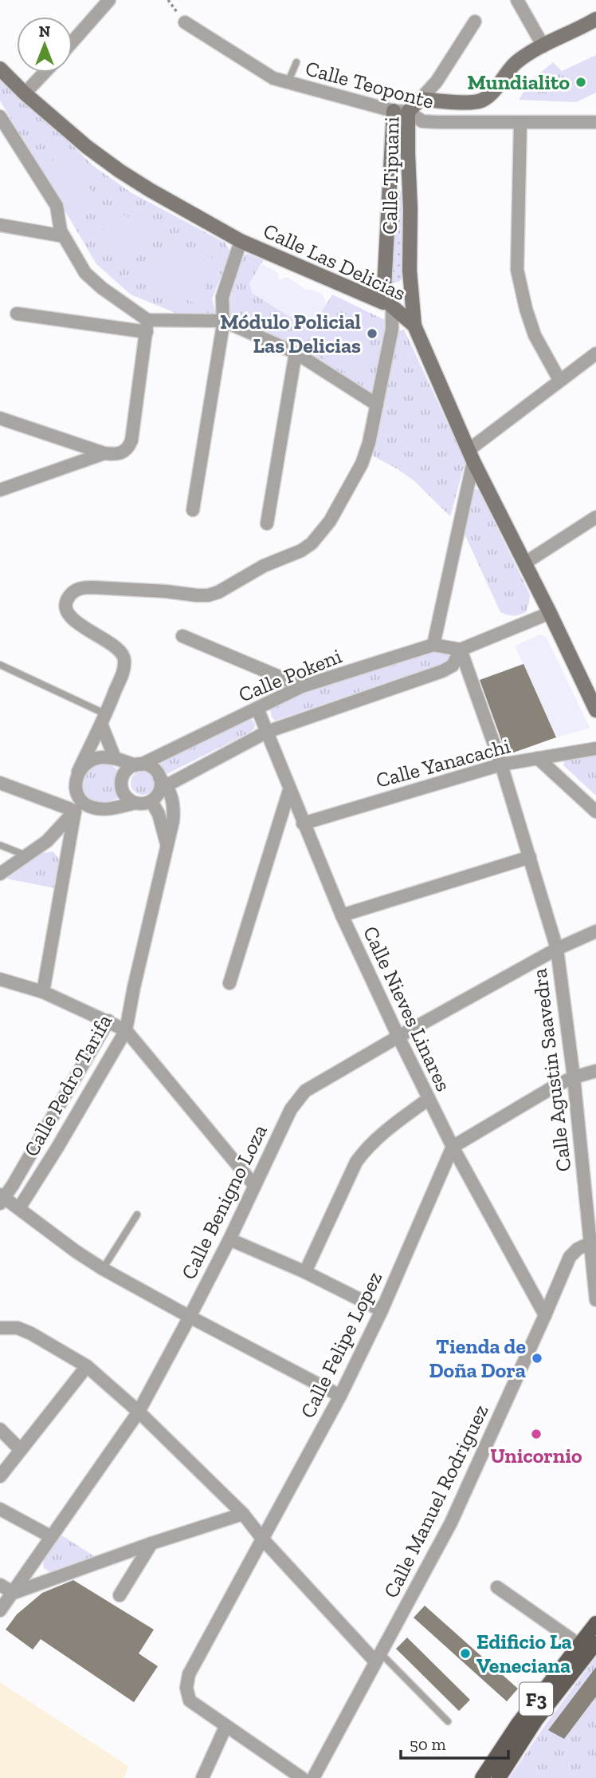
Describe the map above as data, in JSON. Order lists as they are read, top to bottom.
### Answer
{
  "streets": {
    "main road": ["F3"],
    "street": [
      "Calle Teoponte",
      "Calle Tipuani",
      "Calle Las Delicias",
      "Calle Pokeni",
      "Calle Yanacachi",
      "Calle Nieves Linares",
      "Calle Agustin Saavedra",
      "Calle Pedro Tarifa",
      "Calle Benigno Loza",
      "Calle Felipe Lopez",
      "Calle Manuel Rodriguez"
    ]
  },
  "crossings": [
    ["Calle Teoponte", "Calle Tipuani"],
    ["Calle Tipuani", "Calle Las Delicias"],
    ["Calle Pokeni", "Calle Nieves Linares"],
    ["Calle Pokeni", "Calle Agustin Saavedra"],
    ["Calle Pokeni", "Calle Pedro Tarifa"],
    ["Calle Yanacachi", "Calle Nieves Linares"],
    ["Calle Yanacachi", "Calle Agustin Saavedra"],
    ["Calle Nieves Linares", "Calle Benigno Loza"],
    ["Calle Nieves Linares", "Calle Felipe Lopez"],
    ["Calle Nieves Linares", "Calle Manuel Rodriguez"],
    ["Calle Agustin Saavedra", "Calle Benigno Loza"],
    ["Calle Agustin Saavedra", "Calle Manuel Rodriguez"]
  ],
  "places": [
    "Mundialito",
    "Módulo Policial Las Delicias",
    "Tienda de Doña Dora",
    "Unicornio",
    "Edificio La Veneciana"
  ],
  "scale_bar": "50 m",
  "north": "top"
}
